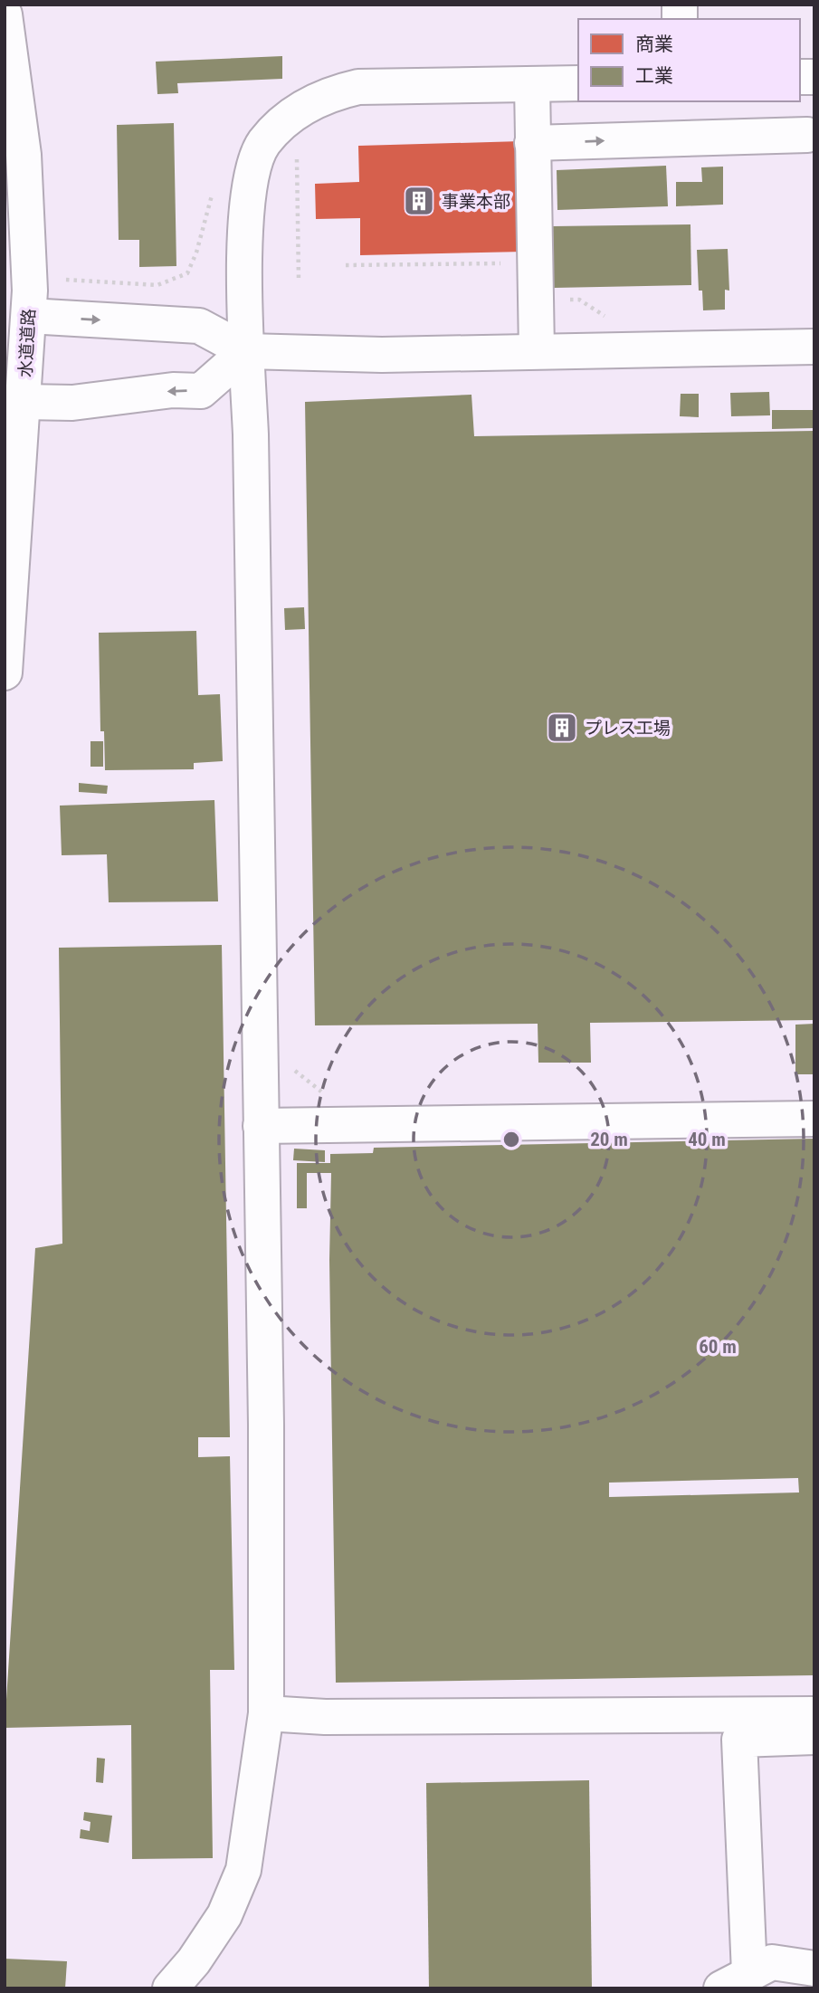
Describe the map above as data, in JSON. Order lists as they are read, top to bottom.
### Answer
{
  "streets": {
    "street": ["水道道路"]
  },
  "places": {
    "building": ["事業本部", "プレス工場"]
  },
  "legend": ["商業", "工業"],
  "rings": ["20 m", "40 m", "60 m"]
}
